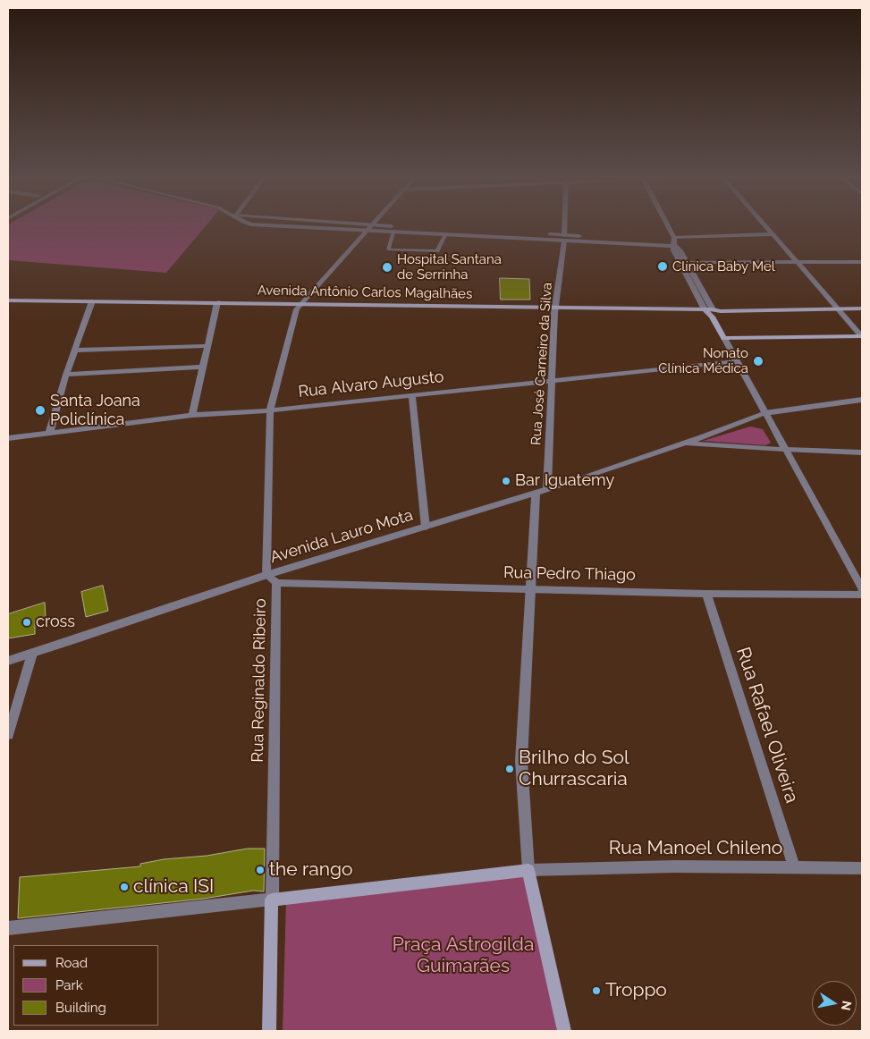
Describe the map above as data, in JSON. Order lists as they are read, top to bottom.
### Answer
{
  "streets": {
    "main road": ["Avenida Antônio Carlos Magalhães"],
    "street": [
      "Rua José Carneiro da Silva",
      "Rua Alvaro Augusto",
      "Avenida Lauro Mota",
      "Rua Pedro Thiago",
      "Rua Reginaldo Ribeiro",
      "Rua Rafael Oliveira",
      "Rua Manoel Chileno"
    ]
  },
  "crossings": [
    ["Avenida Antônio Carlos Magalhães", "Rua José Carneiro da Silva"],
    ["Rua José Carneiro da Silva", "Rua Alvaro Augusto"],
    ["Rua José Carneiro da Silva", "Avenida Lauro Mota"],
    ["Avenida Lauro Mota", "Rua Reginaldo Ribeiro"],
    ["Rua Pedro Thiago", "Rua Reginaldo Ribeiro"],
    ["Rua Pedro Thiago", "Rua Rafael Oliveira"],
    ["Rua Rafael Oliveira", "Rua Manoel Chileno"]
  ],
  "parks": ["Praça Astrogilda Guimarães"],
  "places": [
    "Clínica Baby Mel",
    "Hospital Santana de Serrinha",
    "Nonato Clínica Médica",
    "Santa Joana Policlínica",
    "Bar Iguatemy",
    "cross",
    "Brilho do Sol Churrascaria",
    "the rango",
    "clínica ISI",
    "Troppo"
  ],
  "legend": ["Road", "Park", "Building"],
  "north": "right"
}
